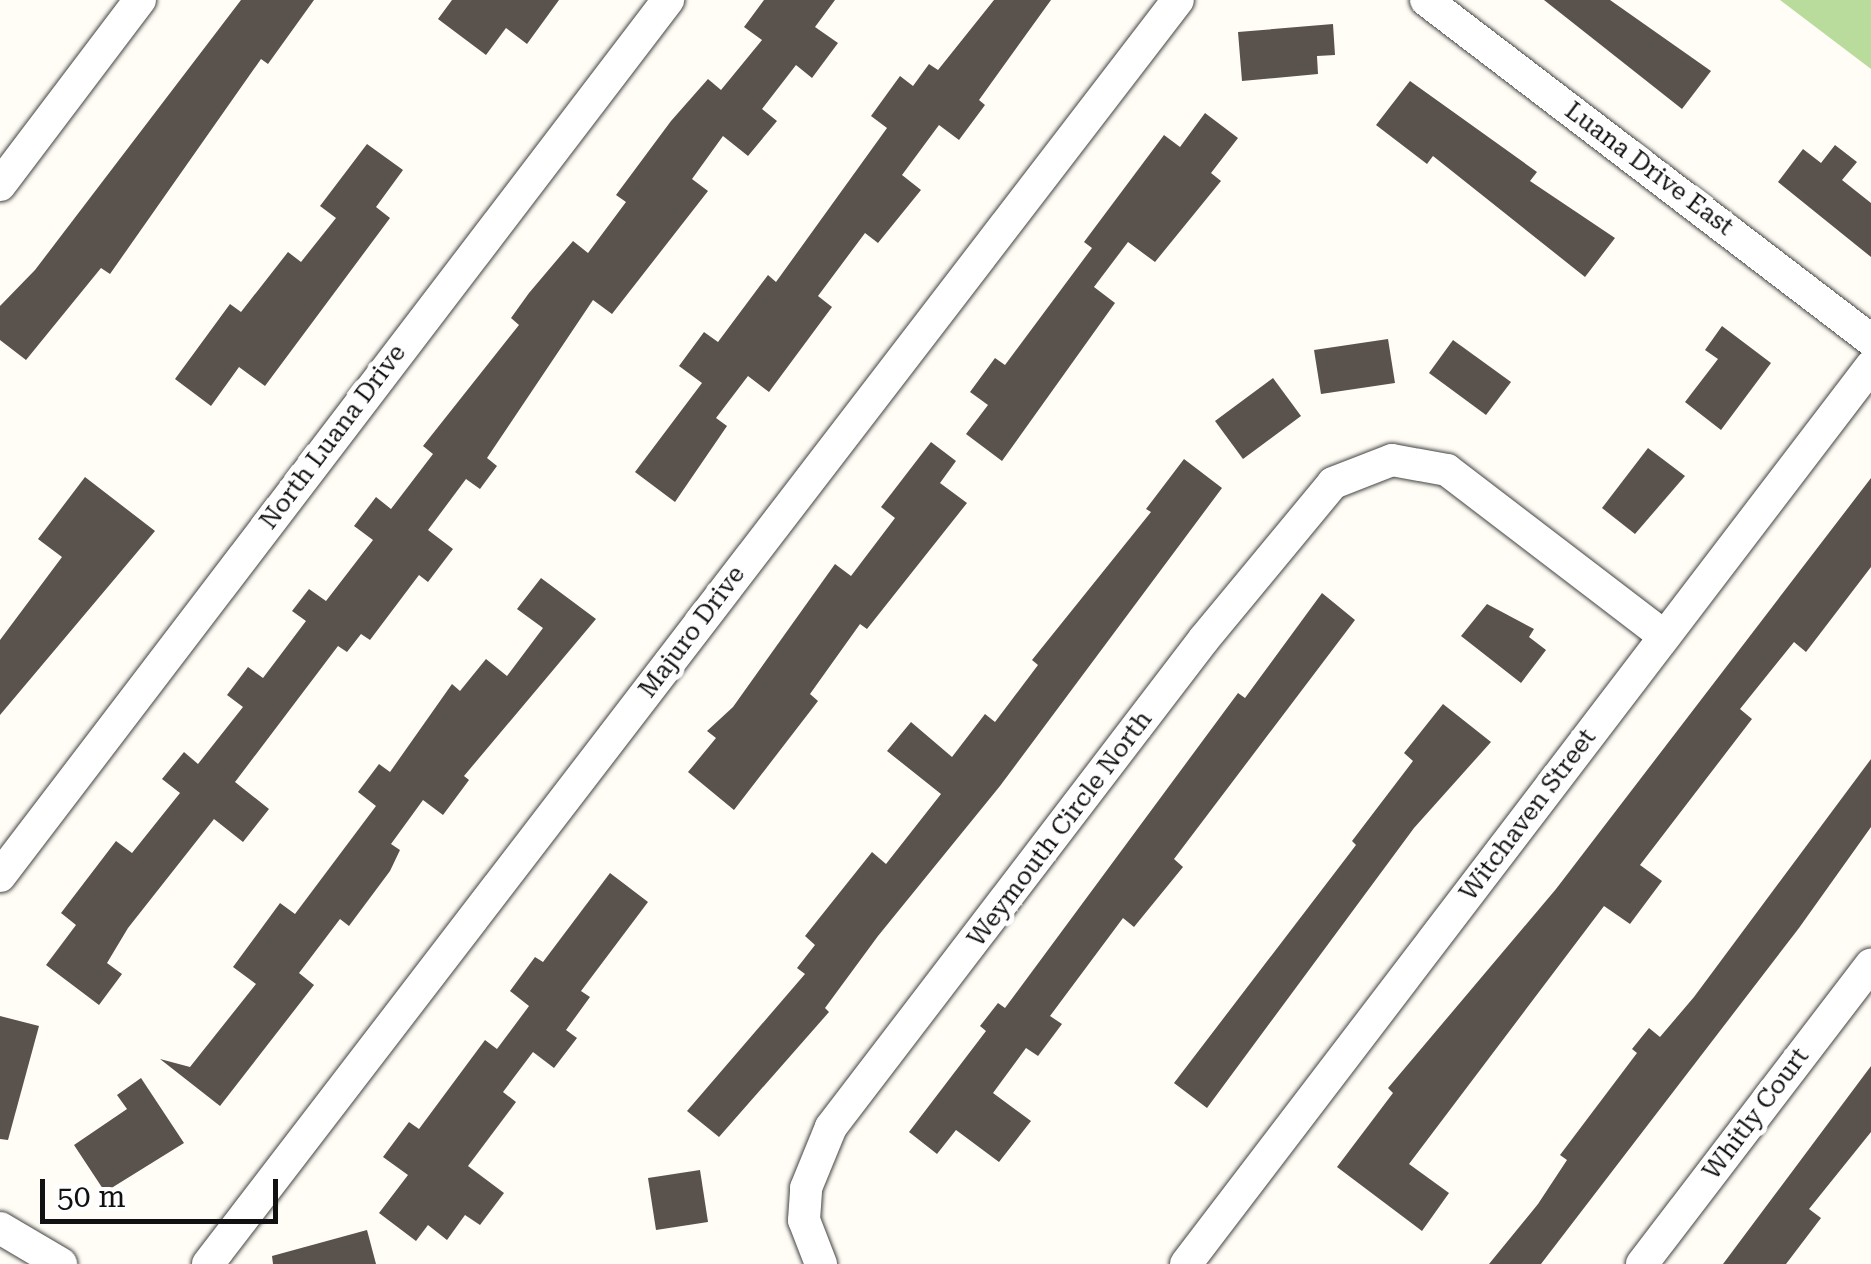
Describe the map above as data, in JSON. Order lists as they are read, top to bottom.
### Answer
{
  "streets": {
    "street": [
      "Luana Drive East",
      "North Luana Drive",
      "Majuro Drive",
      "Witchaven Street",
      "Weymouth Circle North",
      "Whitly Court"
    ]
  },
  "crossings": [
    ["Witchaven Street", "Weymouth Circle North"]
  ],
  "scale_bar": "50 m"
}
